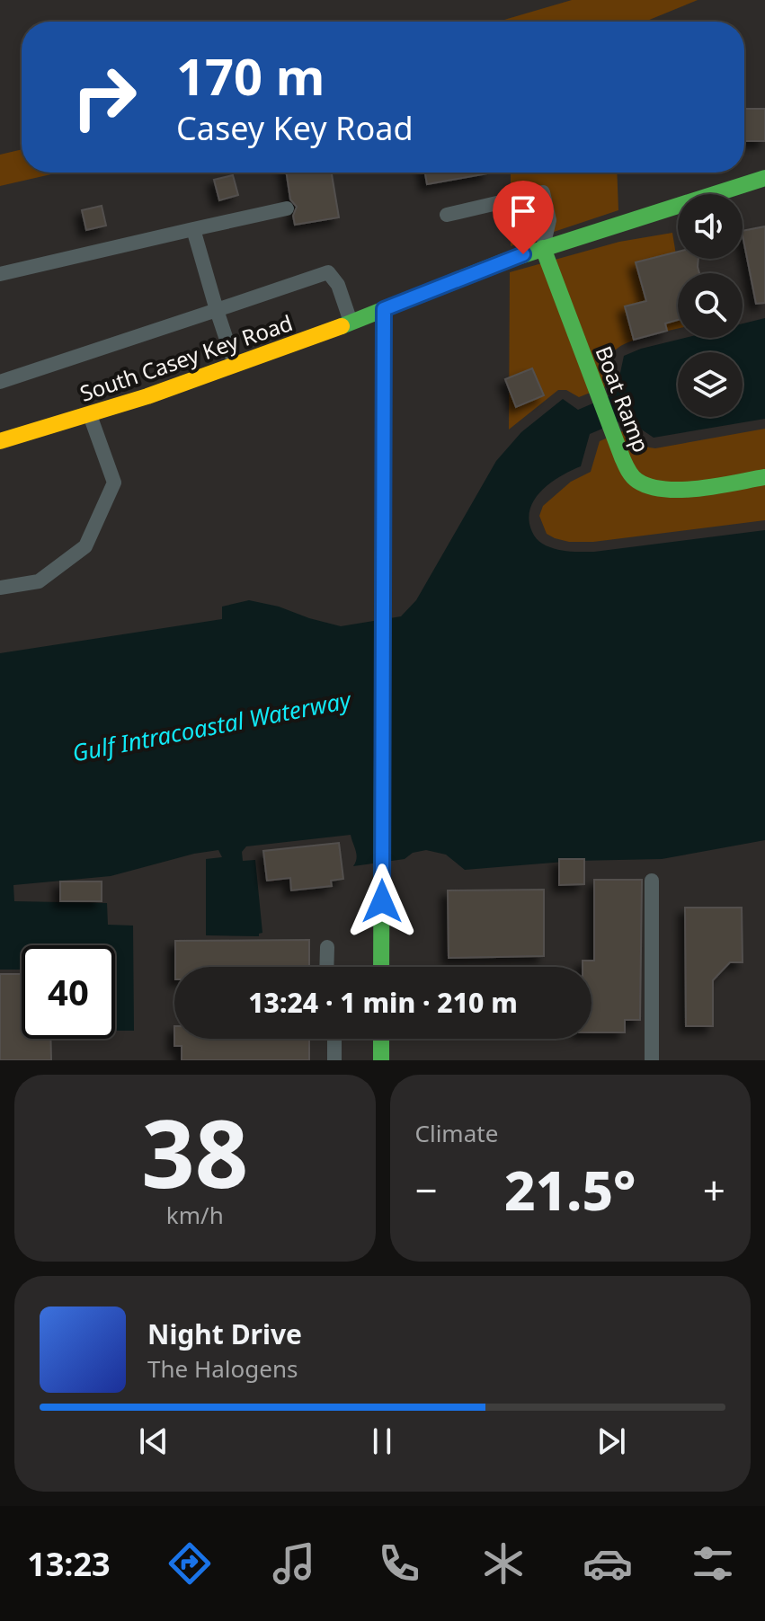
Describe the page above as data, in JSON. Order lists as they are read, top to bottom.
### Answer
{
  "streets": {
    "street": ["South Casey Key Road", "Boat Ramp"]
  },
  "crossings": [
    ["South Casey Key Road", "Boat Ramp"]
  ],
  "water": ["Gulf Intracoastal Waterway"],
  "page": {
    "turn": ["170 m", "Casey Key Road"],
    "limit": "40",
    "trip": "13:24 · 1 min · 210 m",
    "tile": [
      ["38", "km/h"],
      "Climate"
    ],
    "heat": ["−", "21.5°", "+"],
    "song": ["Night Drive", "The Halogens"],
    "tabs": "13:23"
  }
}
